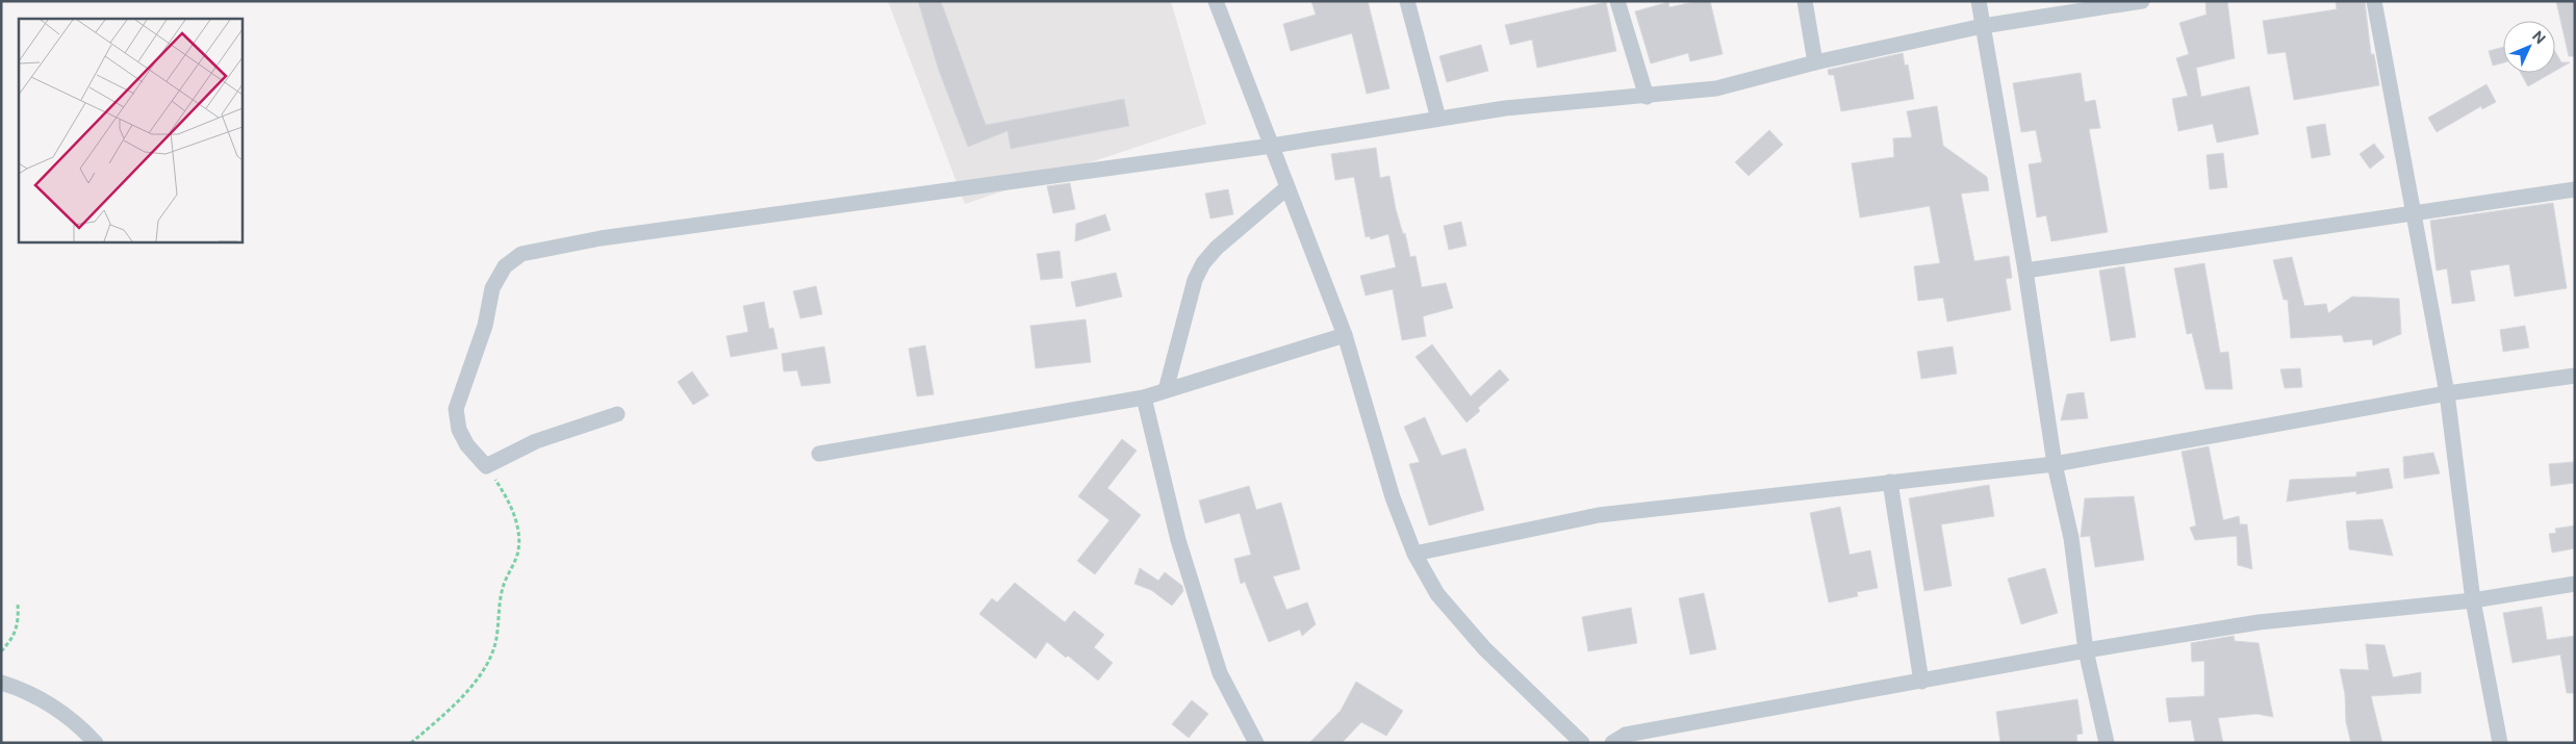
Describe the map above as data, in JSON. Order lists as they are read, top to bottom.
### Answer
{
  "north": "top right"
}
